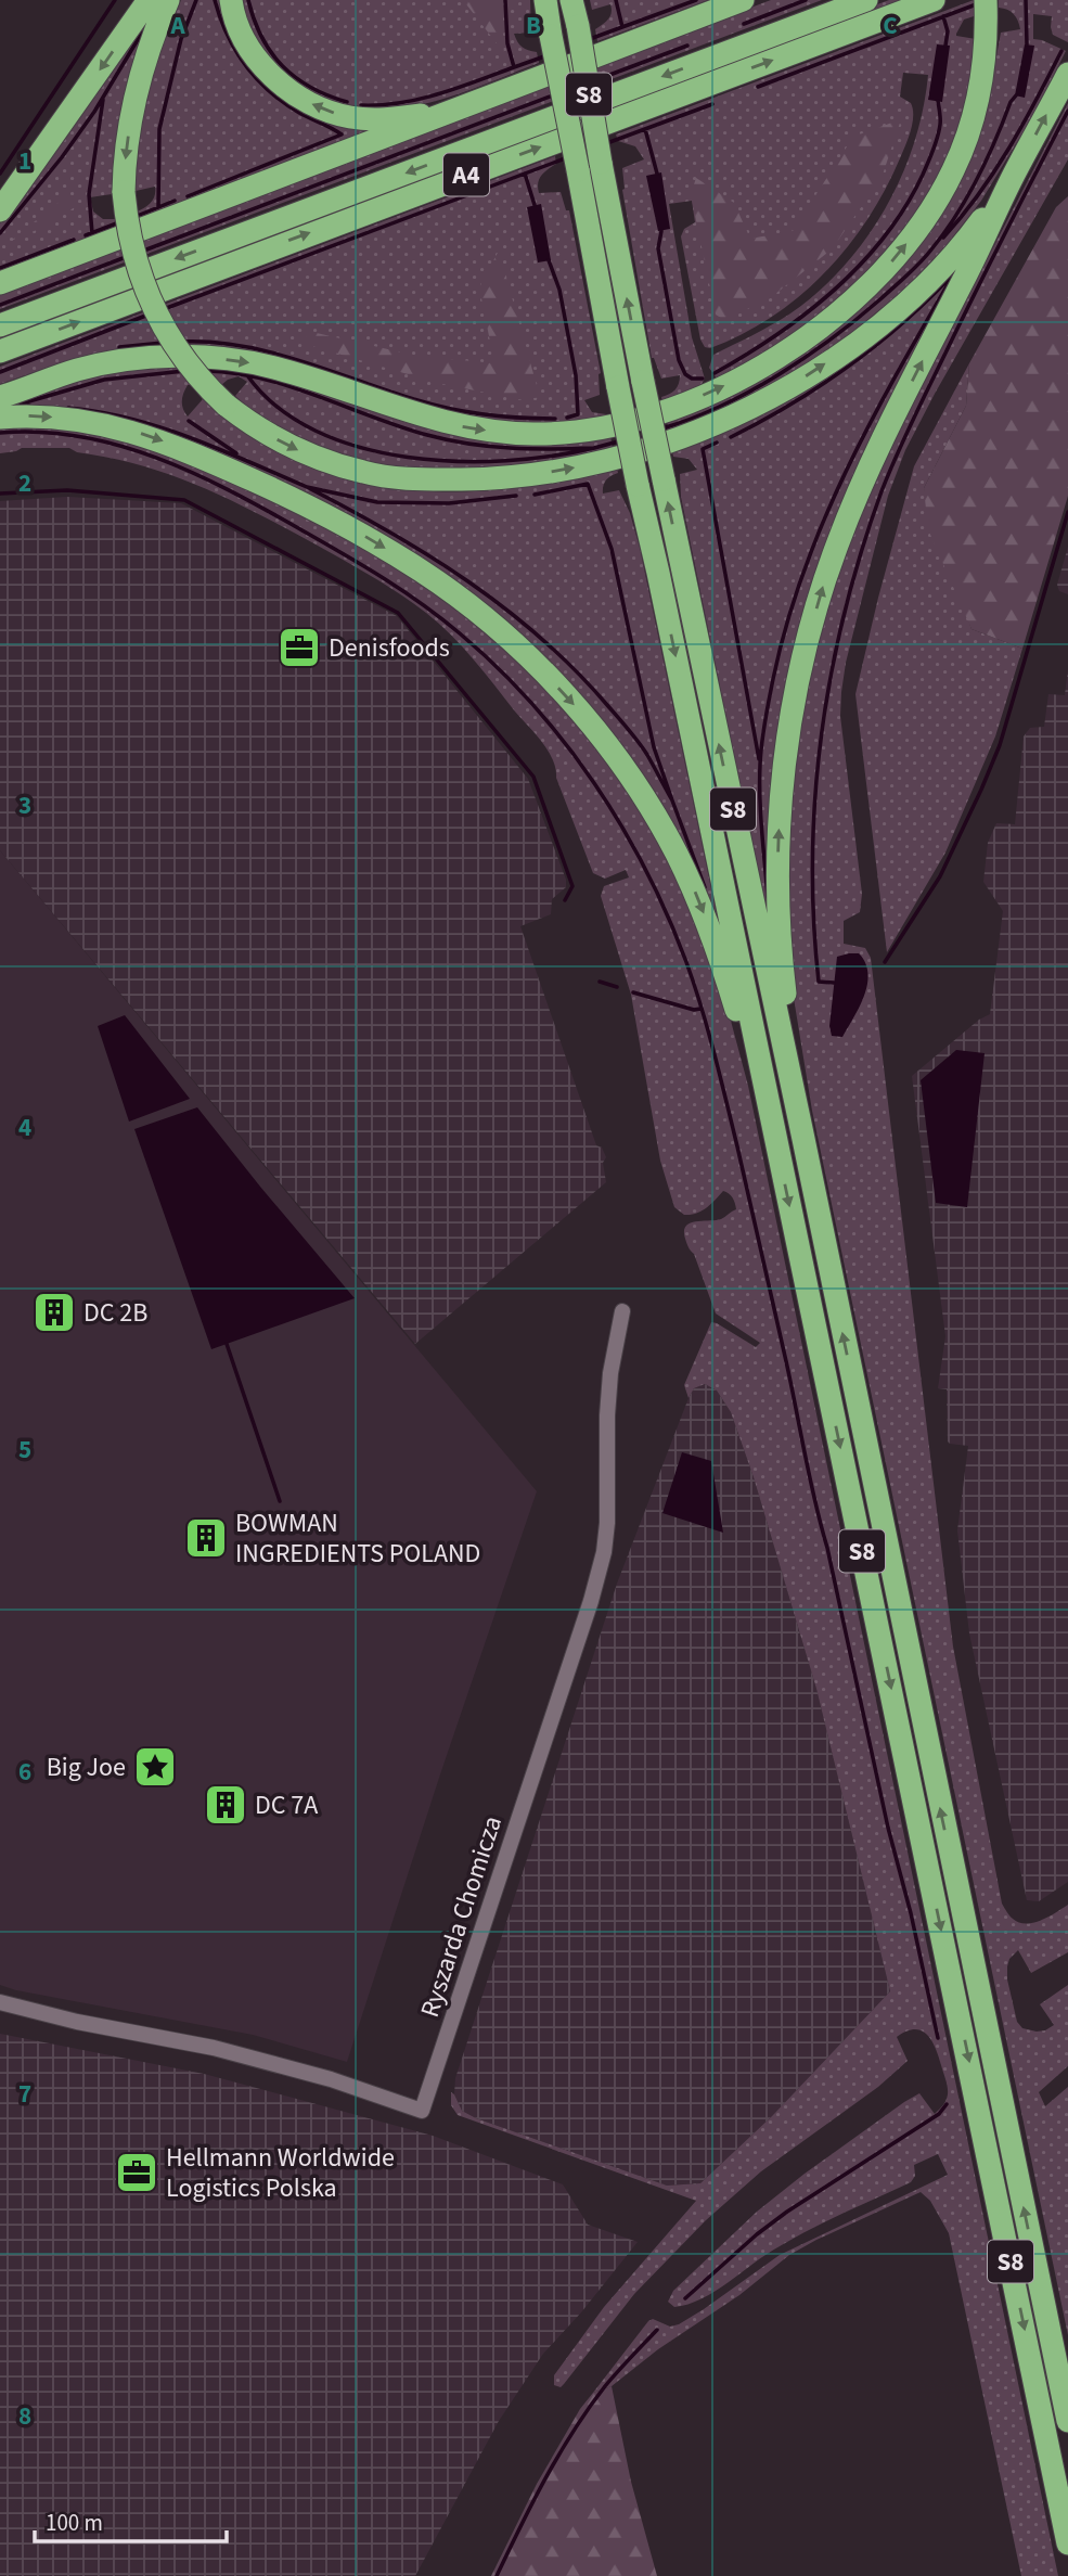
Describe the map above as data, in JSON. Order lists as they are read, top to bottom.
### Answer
{
  "streets": {
    "highway": ["S8", "A4"],
    "street": ["Ryszarda Chomicza"]
  },
  "places": {
    "office": ["Denisfoods", "Hellmann Worldwide Logistics Polska"],
    "building": ["DC 2B", "BOWMAN INGREDIENTS POLAND", "DC 7A"],
    "place": ["Big Joe"]
  },
  "scale_bar": "100 m",
  "grid": {
    "columns": ["A", "B", "C"],
    "rows": [
      "1",
      "2",
      "3",
      "4",
      "5",
      "6",
      "7",
      "8"
    ]
  }
}
